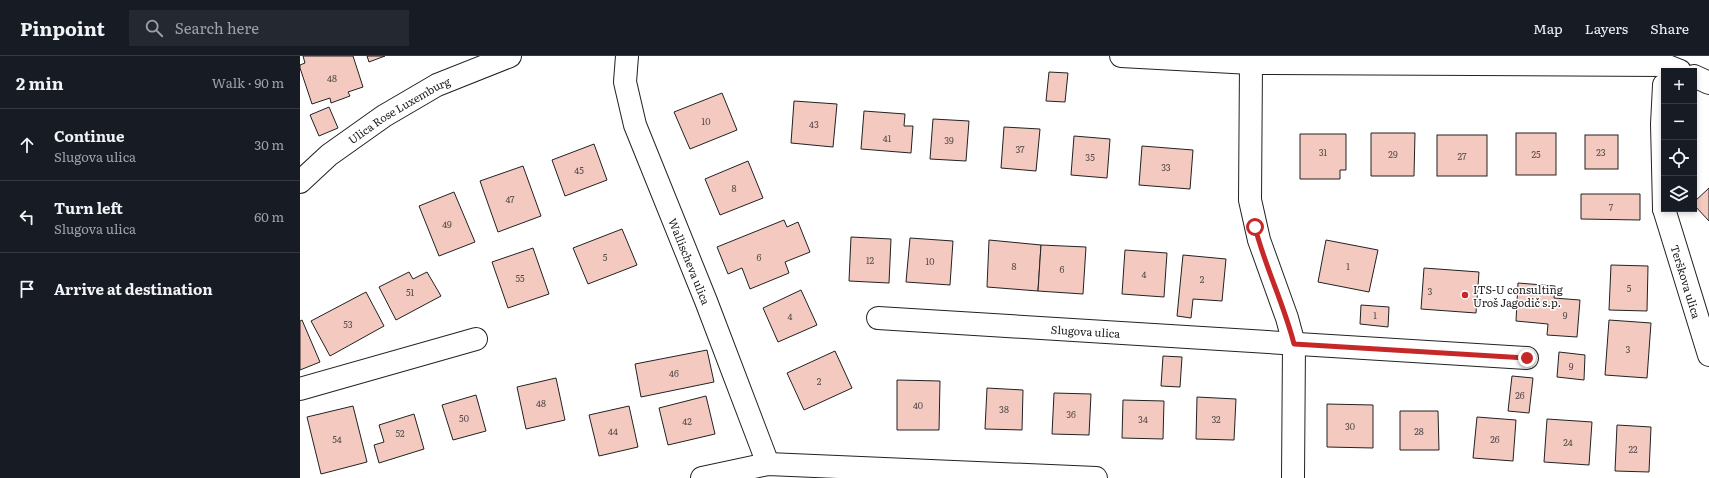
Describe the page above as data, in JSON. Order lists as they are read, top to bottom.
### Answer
{
  "streets": {
    "street": [
      "Ulica Rose Luxemburg",
      "Wallischeva ulica",
      "Terškova ulica",
      "Slugova ulica"
    ]
  },
  "places": ["ITS-U consulting Uroš Jagodič s.p."],
  "house_numbers": [
    "48",
    "10",
    "43",
    "41",
    "39",
    "37",
    "31",
    "23",
    "29",
    "25",
    "27",
    "35",
    "33",
    "45",
    "8",
    "47",
    "7",
    "49",
    "5",
    "6",
    "12",
    "10",
    "8",
    "1",
    "6",
    "4",
    "55",
    "2",
    "5",
    "3",
    "51",
    "1",
    "9",
    "4",
    "53",
    "3",
    "9",
    "46",
    "2",
    "26",
    "48",
    "40",
    "38",
    "36",
    "50",
    "34",
    "32",
    "42",
    "30",
    "44",
    "28",
    "52",
    "54",
    "26",
    "24",
    "22"
  ],
  "page": {
    "header": "Pinpoint",
    "search": "Search here",
    "nav": ["Map", "Layers", "Share"],
    "heading": ["2 min", "Walk · 90 m"],
    "map_buttons": ["+", "−"],
    "list": [
      ["Continue", "Slugova ulica", "30 m"],
      ["Turn left", "Slugova ulica", "60 m"],
      "Arrive at destination"
    ]
  }
}
